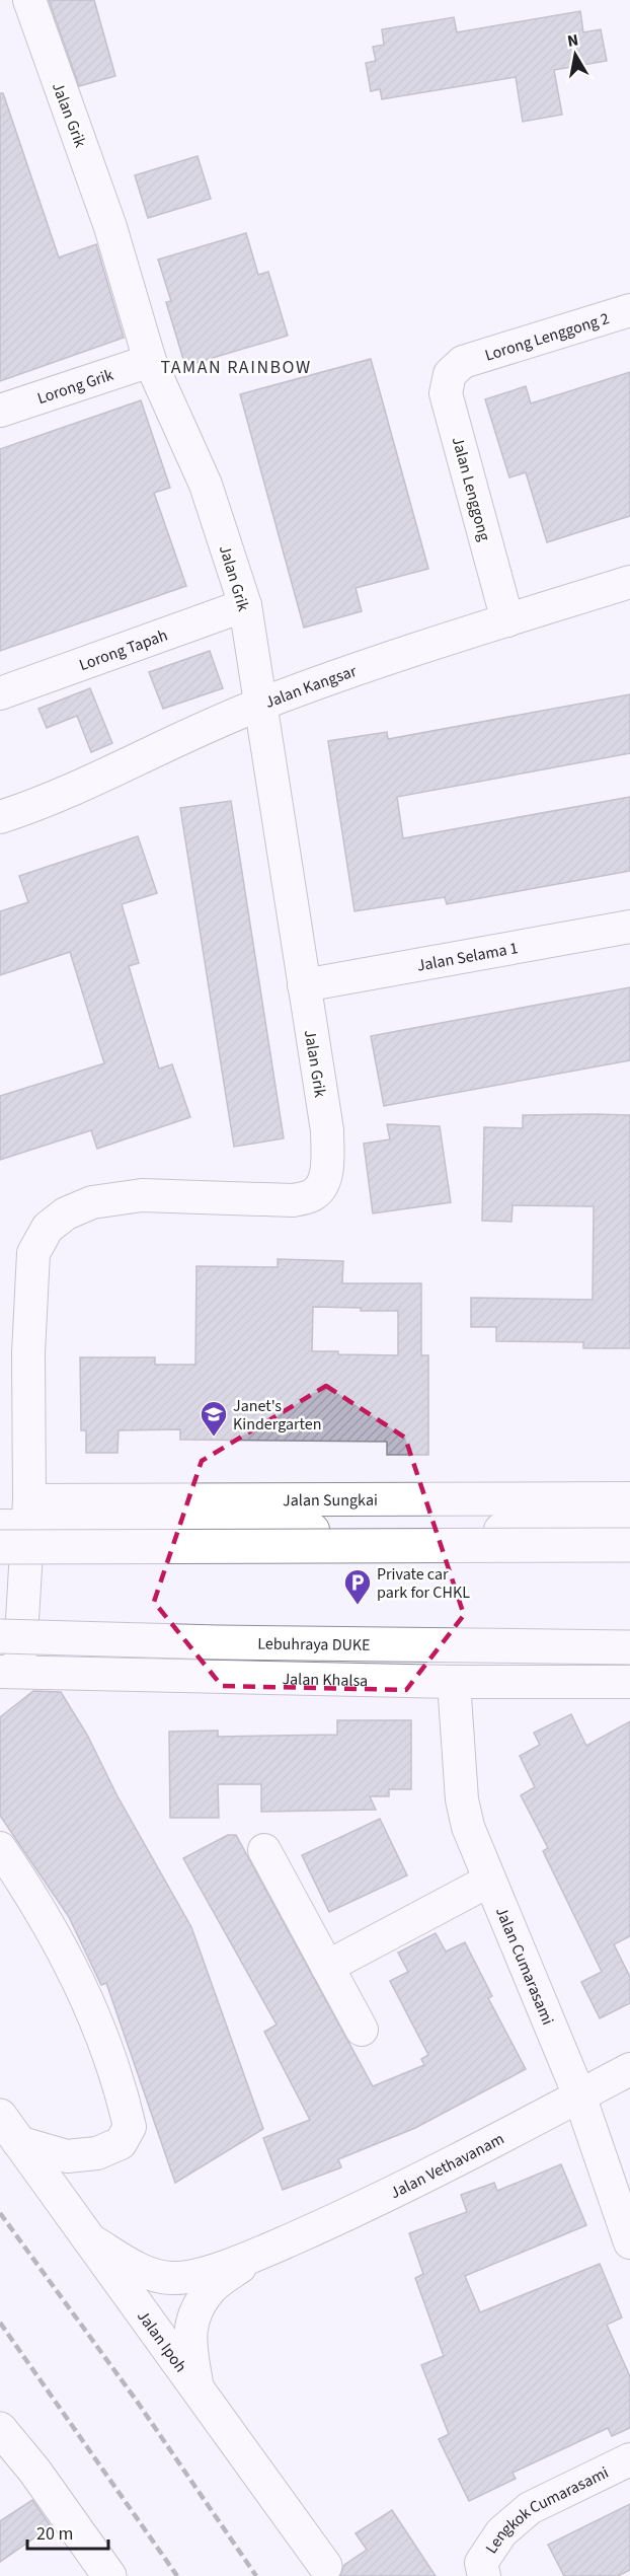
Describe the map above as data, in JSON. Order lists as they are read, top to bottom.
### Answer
{
  "streets": {
    "main road": ["Lebuhraya DUKE", "Jalan Ipoh"],
    "street": [
      "Jalan Grik",
      "Lorong Lenggong 2",
      "Lorong Grik",
      "Jalan Lenggong",
      "Lorong Tapah",
      "Jalan Kangsar",
      "Jalan Selama 1",
      "Jalan Sungkai",
      "Jalan Khalsa",
      "Jalan Cumarasami",
      "Jalan Vethavanam",
      "Lengkok Cumarasami"
    ]
  },
  "crossings": [
    ["Jalan Grik", "Lorong Grik"],
    ["Jalan Grik", "Lorong Tapah"],
    ["Jalan Grik", "Jalan Kangsar"],
    ["Jalan Grik", "Jalan Selama 1"],
    ["Jalan Grik", "Jalan Khalsa"],
    ["Lorong Lenggong 2", "Jalan Lenggong"],
    ["Jalan Lenggong", "Jalan Kangsar"],
    ["Jalan Sungkai", "Jalan Khalsa"],
    ["Jalan Khalsa", "Jalan Cumarasami"],
    ["Jalan Cumarasami", "Jalan Vethavanam"]
  ],
  "districts": ["TAMAN RAINBOW"],
  "places": {
    "school or university": ["Janet's Kindergarten"],
    "parking": ["Private car park for CHKL"]
  },
  "scale_bar": "20 m",
  "north": "top"
}
